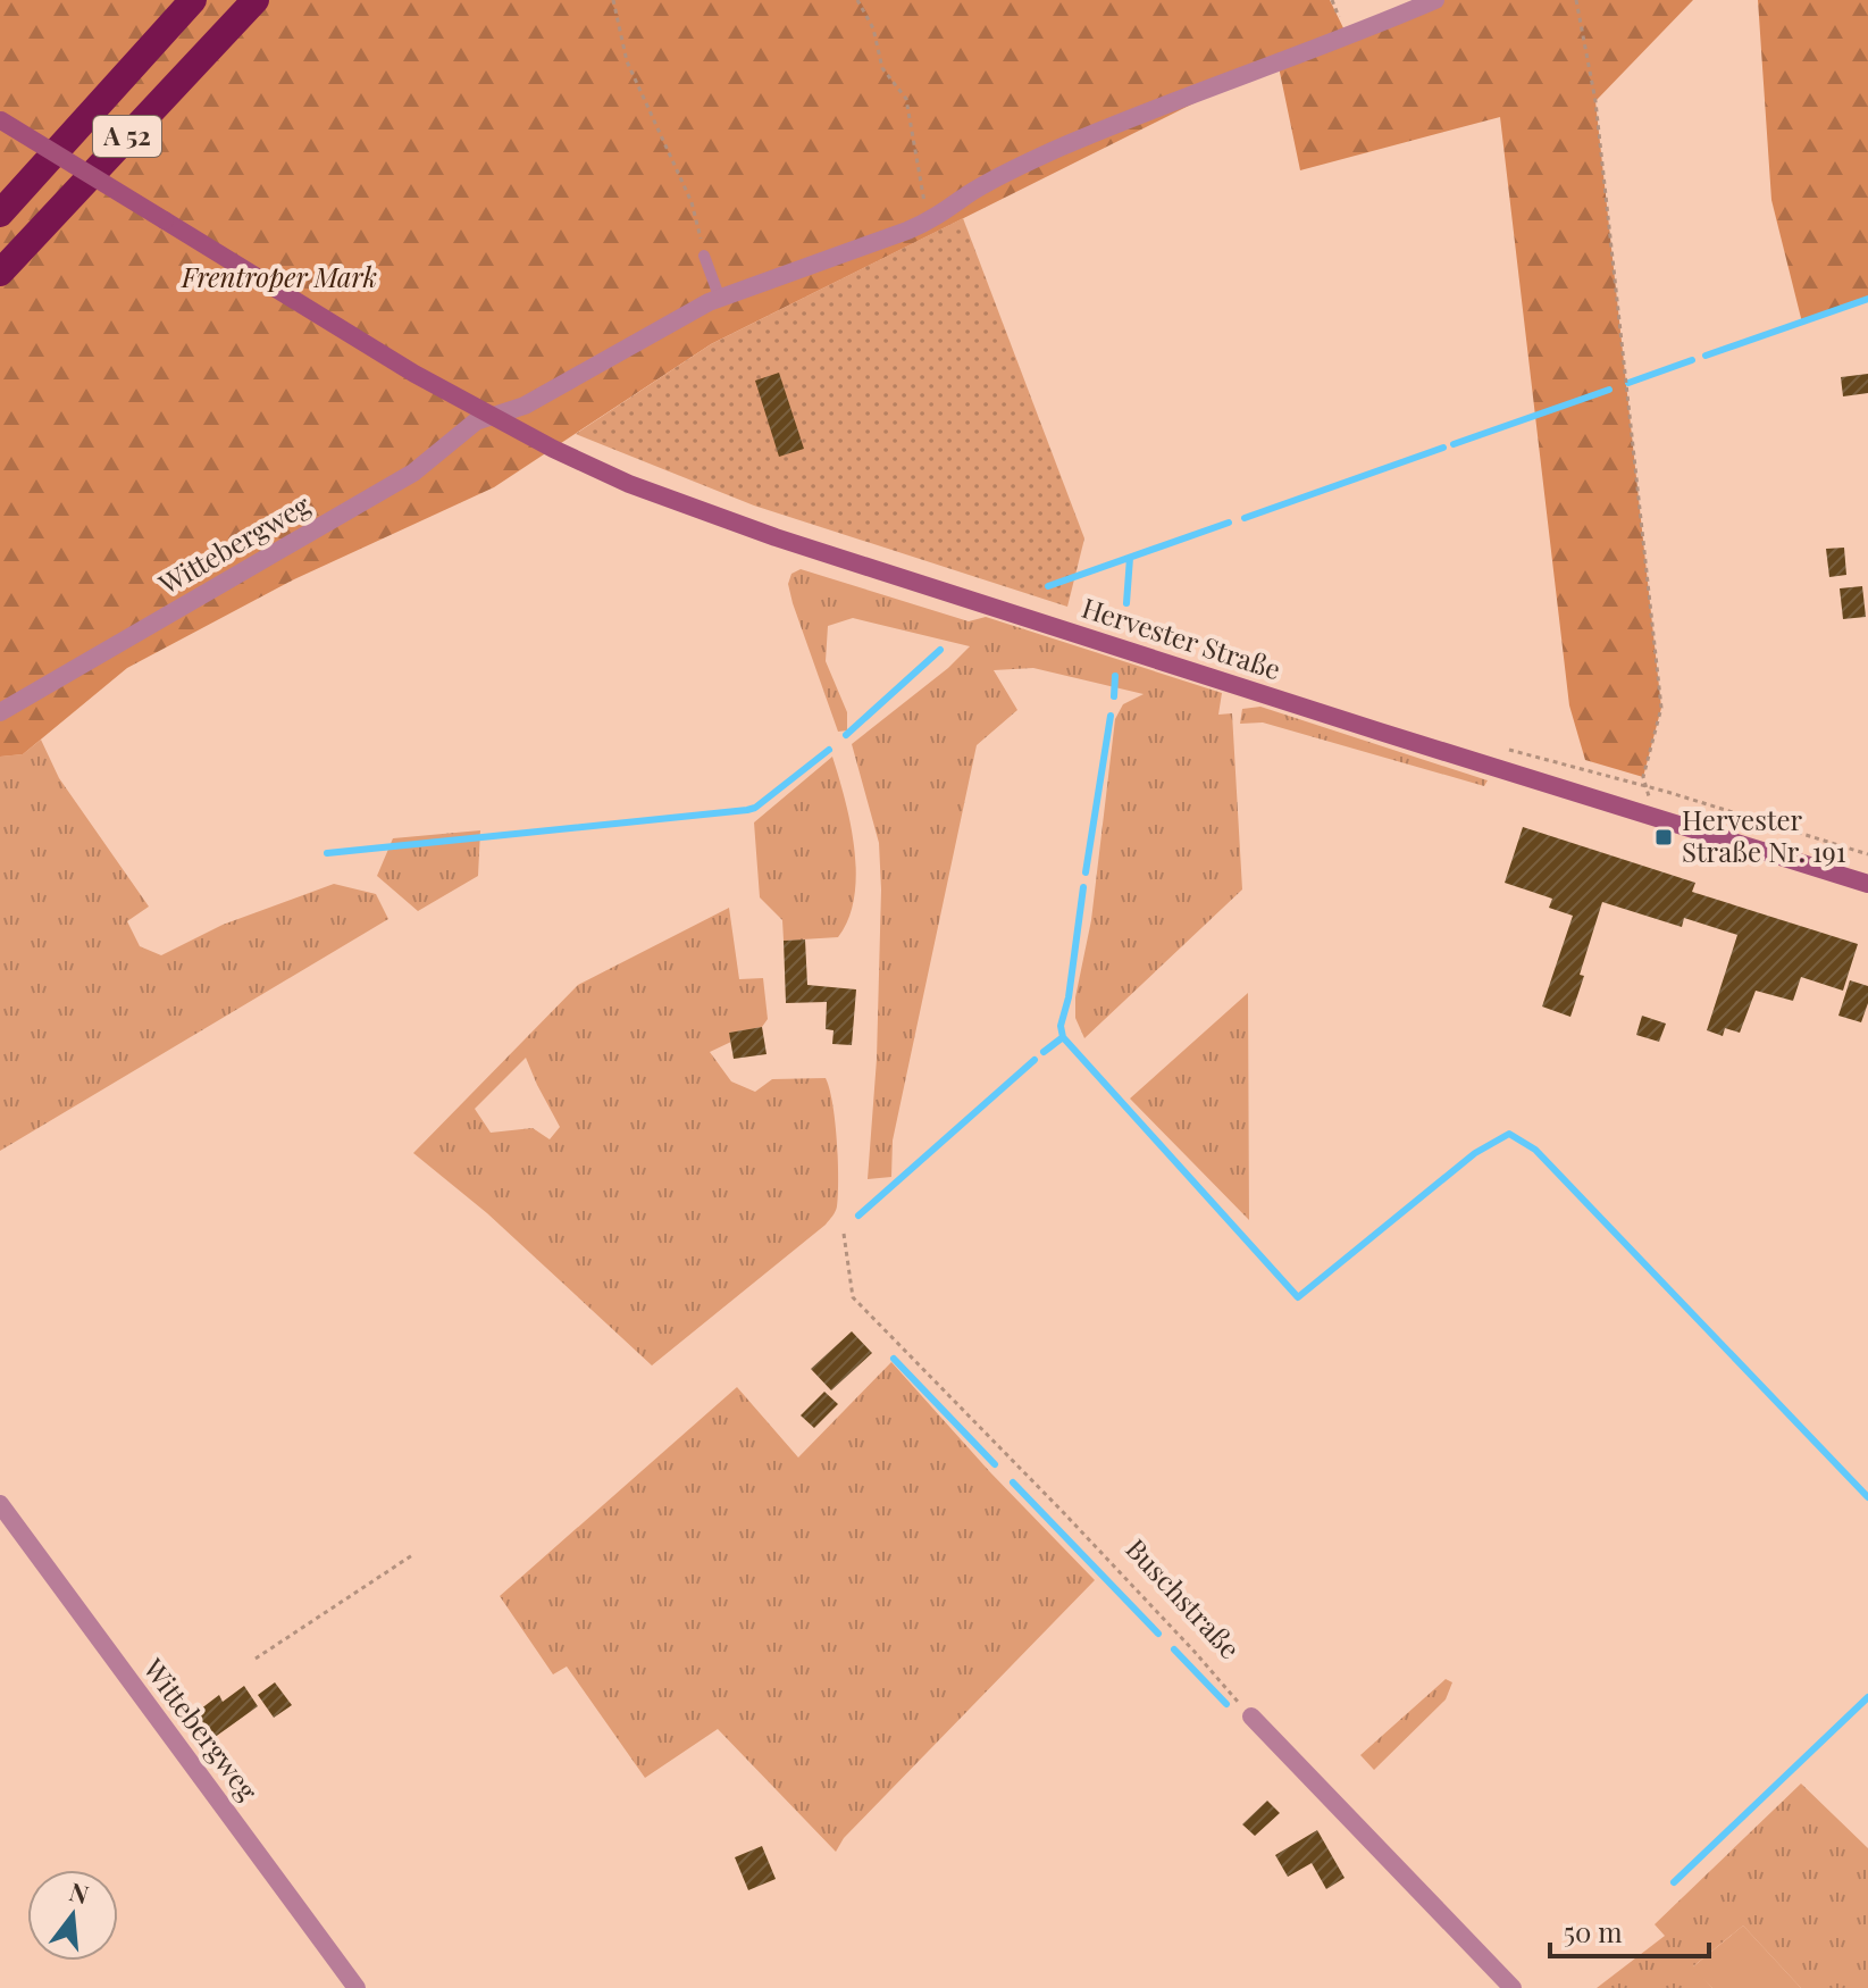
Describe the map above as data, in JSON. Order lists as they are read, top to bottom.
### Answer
{
  "streets": {
    "highway": ["A 52"],
    "main road": ["Hervester Straße"],
    "street": ["Wittebergweg"],
    "path": ["Buschstraße"]
  },
  "crossings": [
    ["Wittebergweg", "Hervester Straße"]
  ],
  "parks": ["Frentroper Mark"],
  "places": {
    "transit": ["Hervester Straße Nr. 191"]
  },
  "scale_bar": "50 m",
  "north": "top"
}
